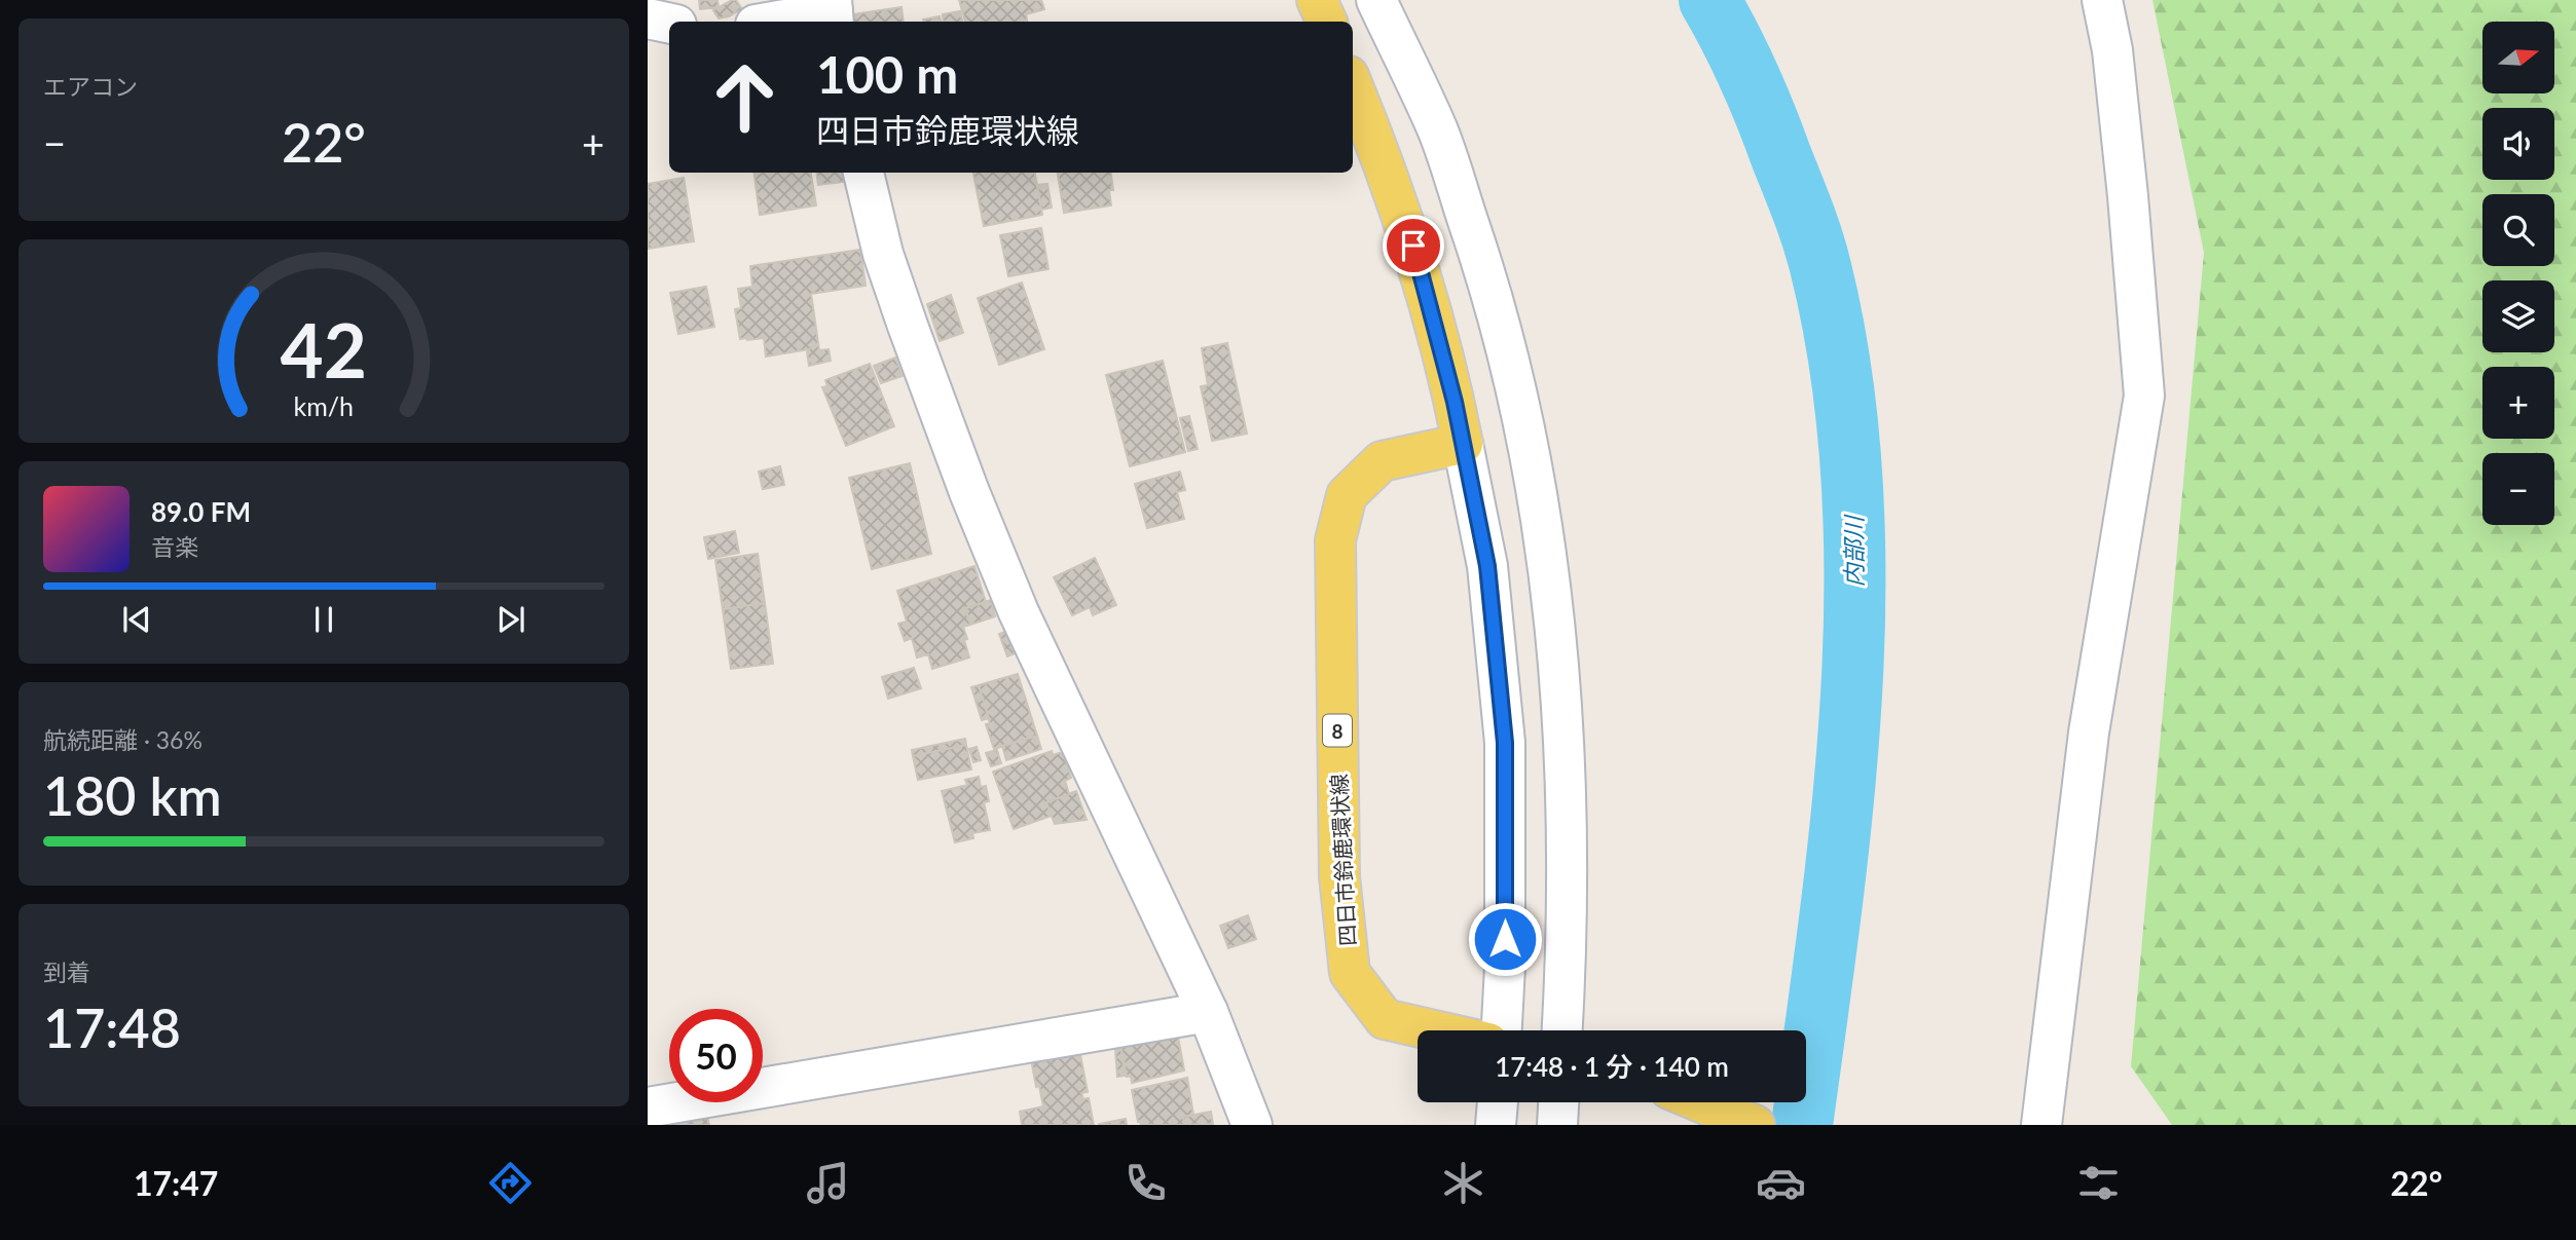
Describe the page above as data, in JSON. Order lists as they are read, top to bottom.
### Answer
{
  "streets": {
    "main road": ["8", "四日市鈴鹿環状線"]
  },
  "water": ["内部川"],
  "north": "right",
  "page": {
    "tile": [
      "エアコン",
      ["航続距離 · 36%", "180 km"],
      ["到着", "17:48"]
    ],
    "map_buttons": ["+", "−"],
    "turn": ["100 m", "四日市鈴鹿環状線"],
    "heat": ["−", "22°", "+"],
    "song": ["89.0 FM", "音楽"],
    "limit": "50",
    "trip": "17:48 · 1 分 · 140 m",
    "tabs": ["17:47", "22°"],
    "gauge": ["42", "km/h"]
  }
}
